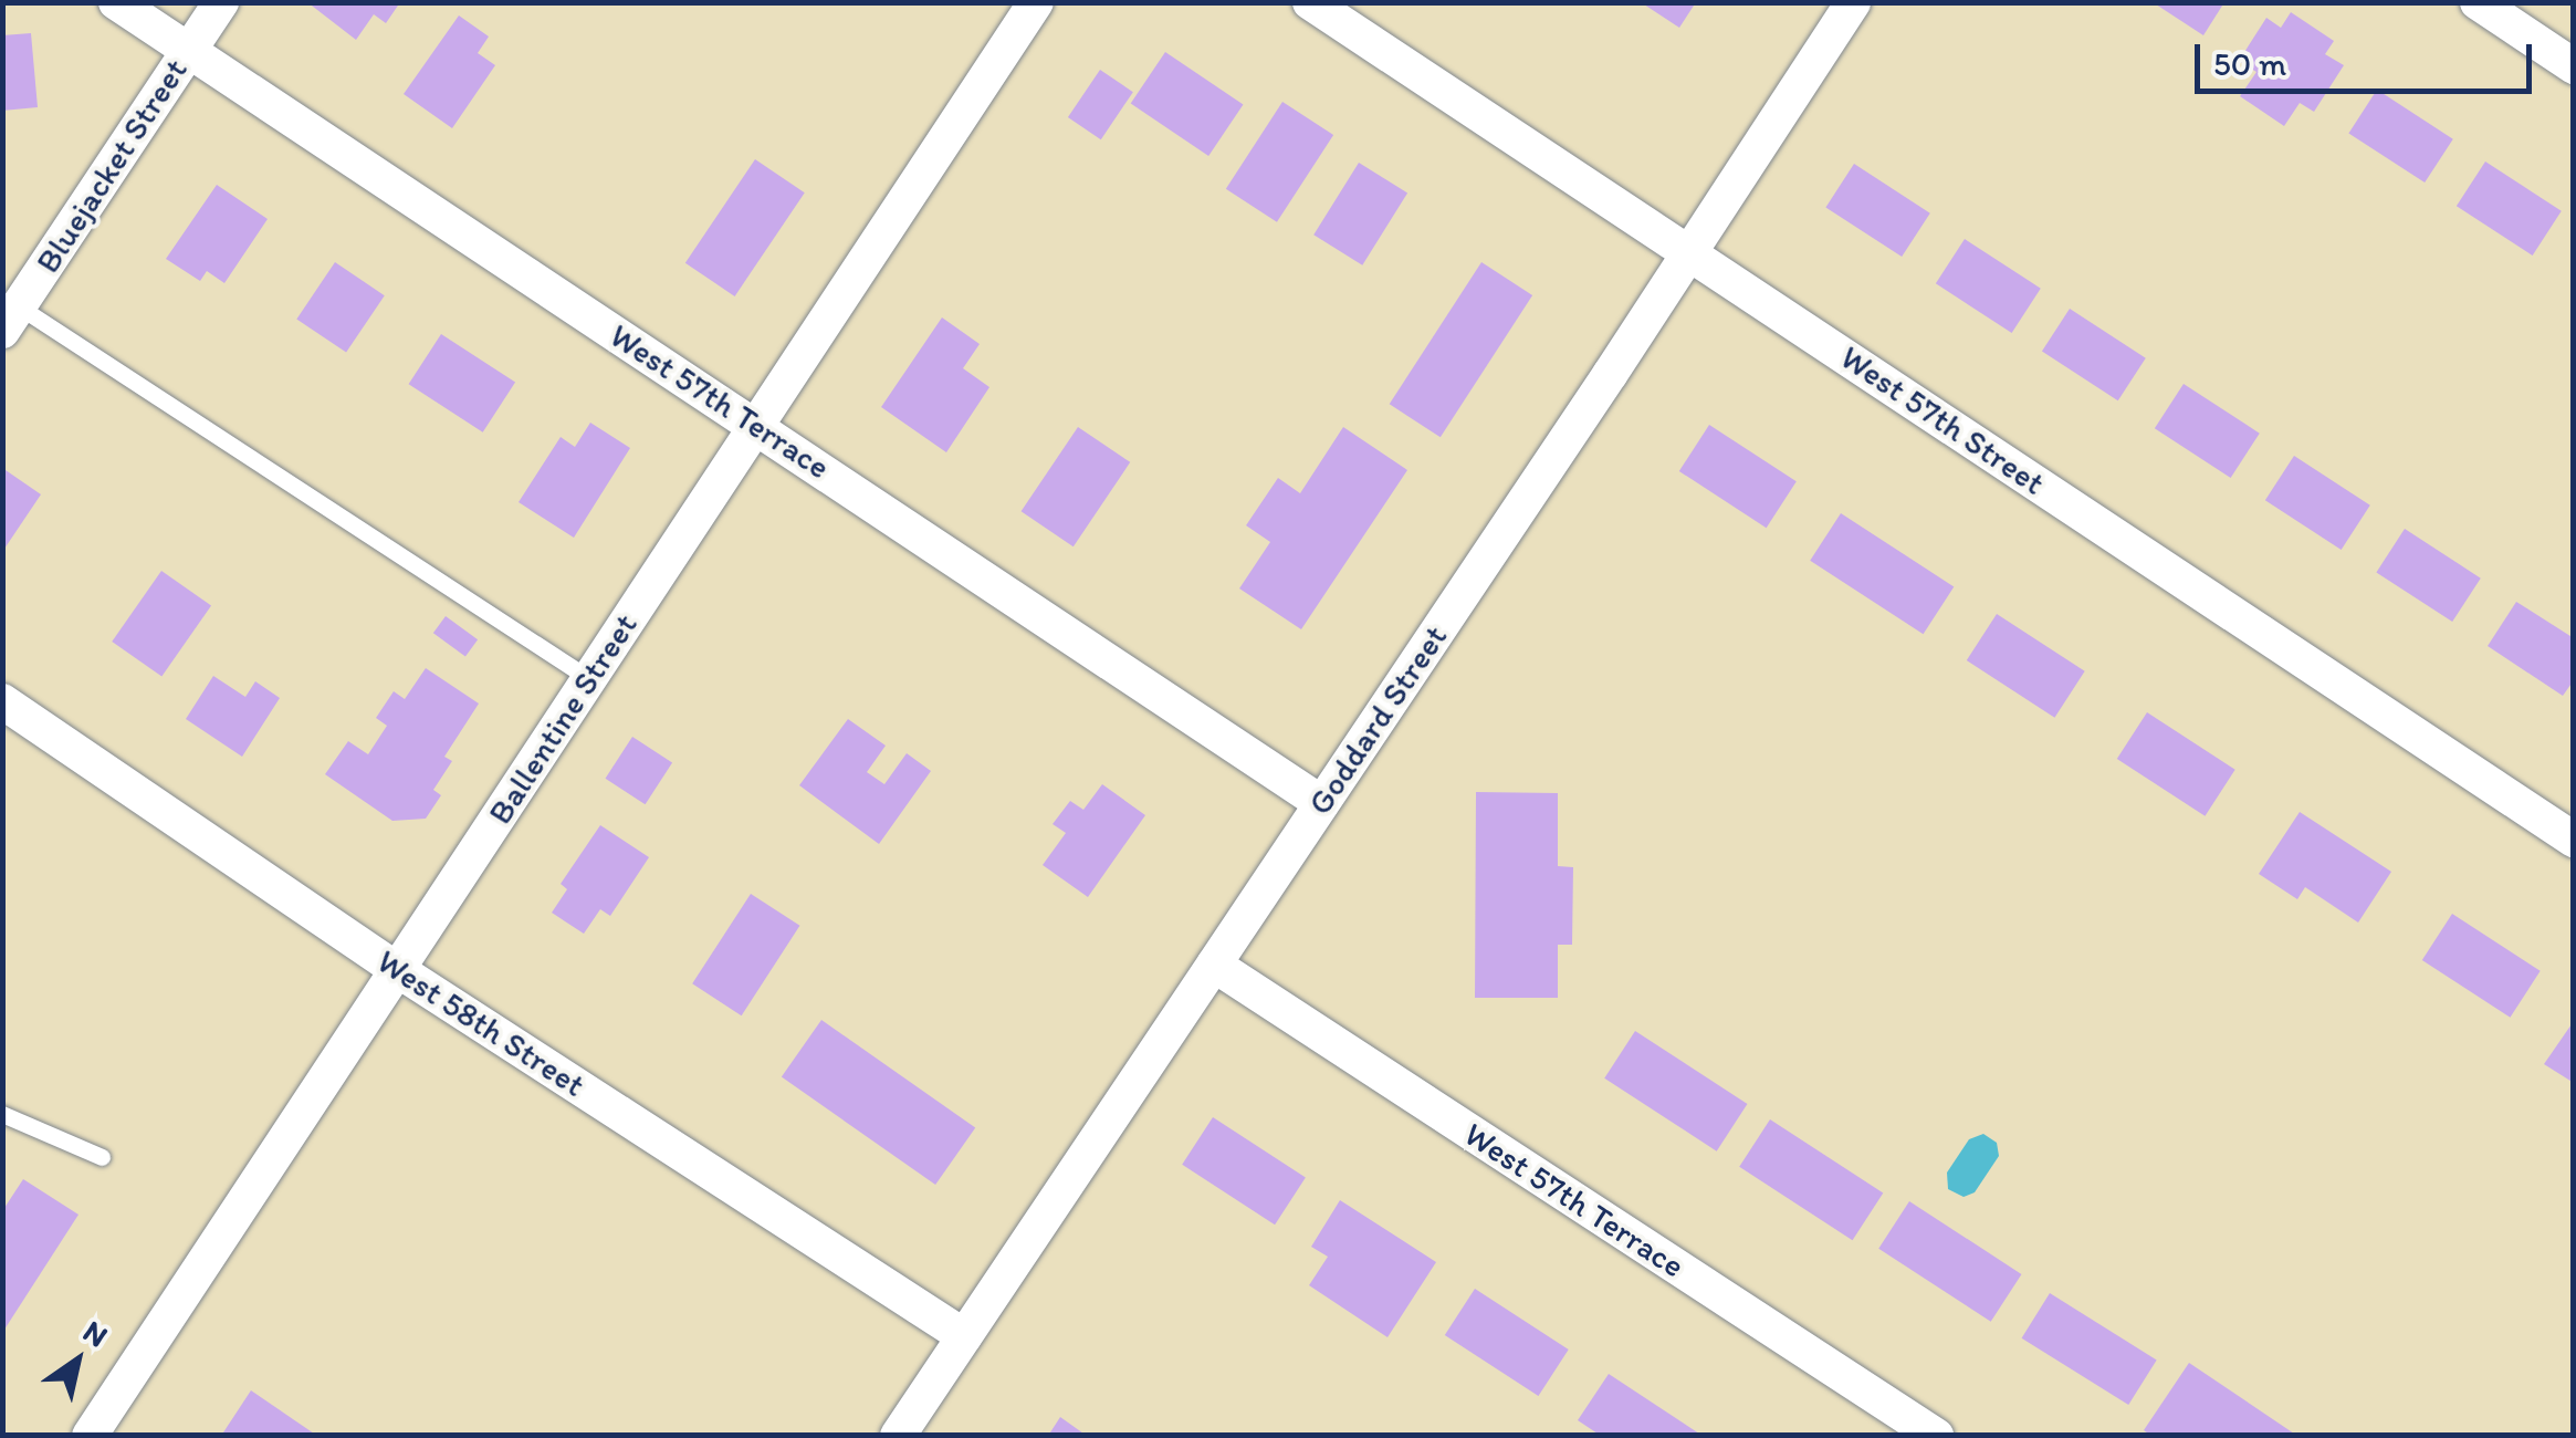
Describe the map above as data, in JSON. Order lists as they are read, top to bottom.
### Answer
{
  "streets": {
    "street": [
      "Bluejacket Street",
      "West 57th Terrace",
      "West 57th Street",
      "Ballentine Street",
      "Goddard Street",
      "West 58th Street"
    ]
  },
  "crossings": [
    ["Bluejacket Street", "West 57th Terrace"],
    ["West 57th Terrace", "Ballentine Street"],
    ["West 57th Terrace", "Goddard Street"],
    ["West 57th Street", "Goddard Street"],
    ["Ballentine Street", "West 58th Street"],
    ["Goddard Street", "West 58th Street"]
  ],
  "scale_bar": "50 m",
  "north": "top right"
}
